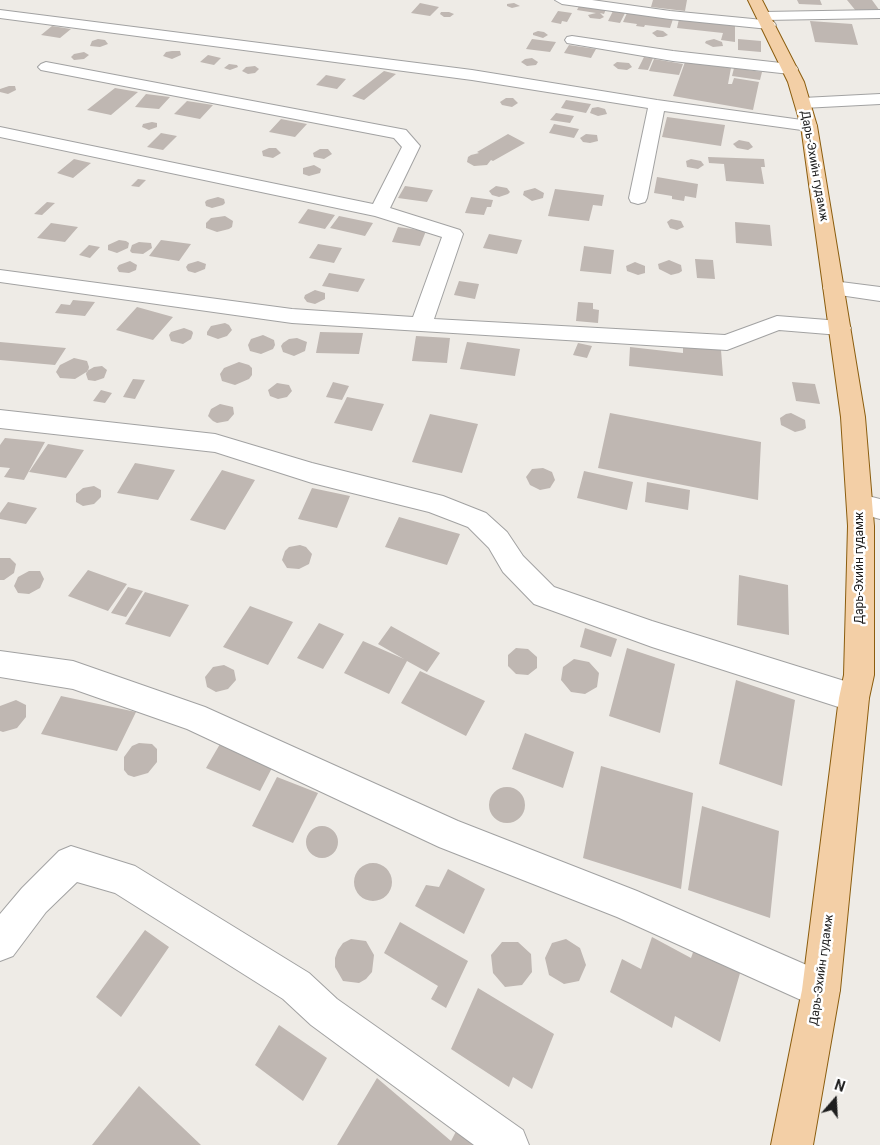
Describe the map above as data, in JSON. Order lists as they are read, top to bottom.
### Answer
{
  "streets": {
    "main road": ["Дарь-Эхийн гудамж"]
  },
  "north": "top"
}
